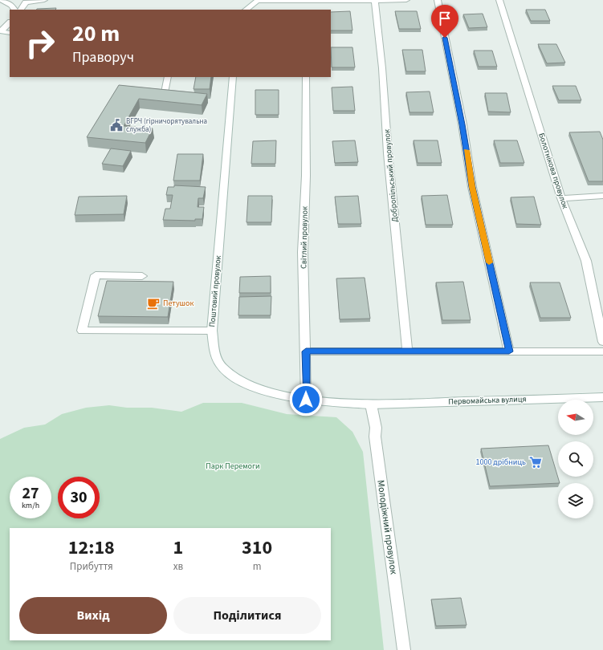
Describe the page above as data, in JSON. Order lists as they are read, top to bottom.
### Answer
{
  "streets": {
    "street": [
      "Болотнікова провулок",
      "Добропільський провулок",
      "Світлий провулок",
      "Поштовий провулок",
      "Первомайська вулиця",
      "Молодіжний провулок"
    ]
  },
  "crossings": [
    ["Світлий провулок", "Поштовий провулок"],
    ["Поштовий провулок", "Первомайська вулиця"],
    ["Поштовий провулок", "Молодіжний провулок"],
    ["Первомайська вулиця", "Молодіжний провулок"]
  ],
  "parks": ["Парк Перемоги"],
  "places": {
    "public building": ["ВГРЧ (гірничорятувальна служба)"],
    "cafe": ["Петушок"],
    "supermarket": ["1000 дрібниць"]
  },
  "north": "left",
  "page": {
    "turn": ["20 m", "Праворуч"],
    "speed": "27 km/h",
    "limit": "30",
    "eta": [
      "12:18",
      "Прибуття",
      "1",
      "хв",
      "310",
      "m"
    ],
    "buttons": ["Вихід", "Поділитися"]
  }
}
